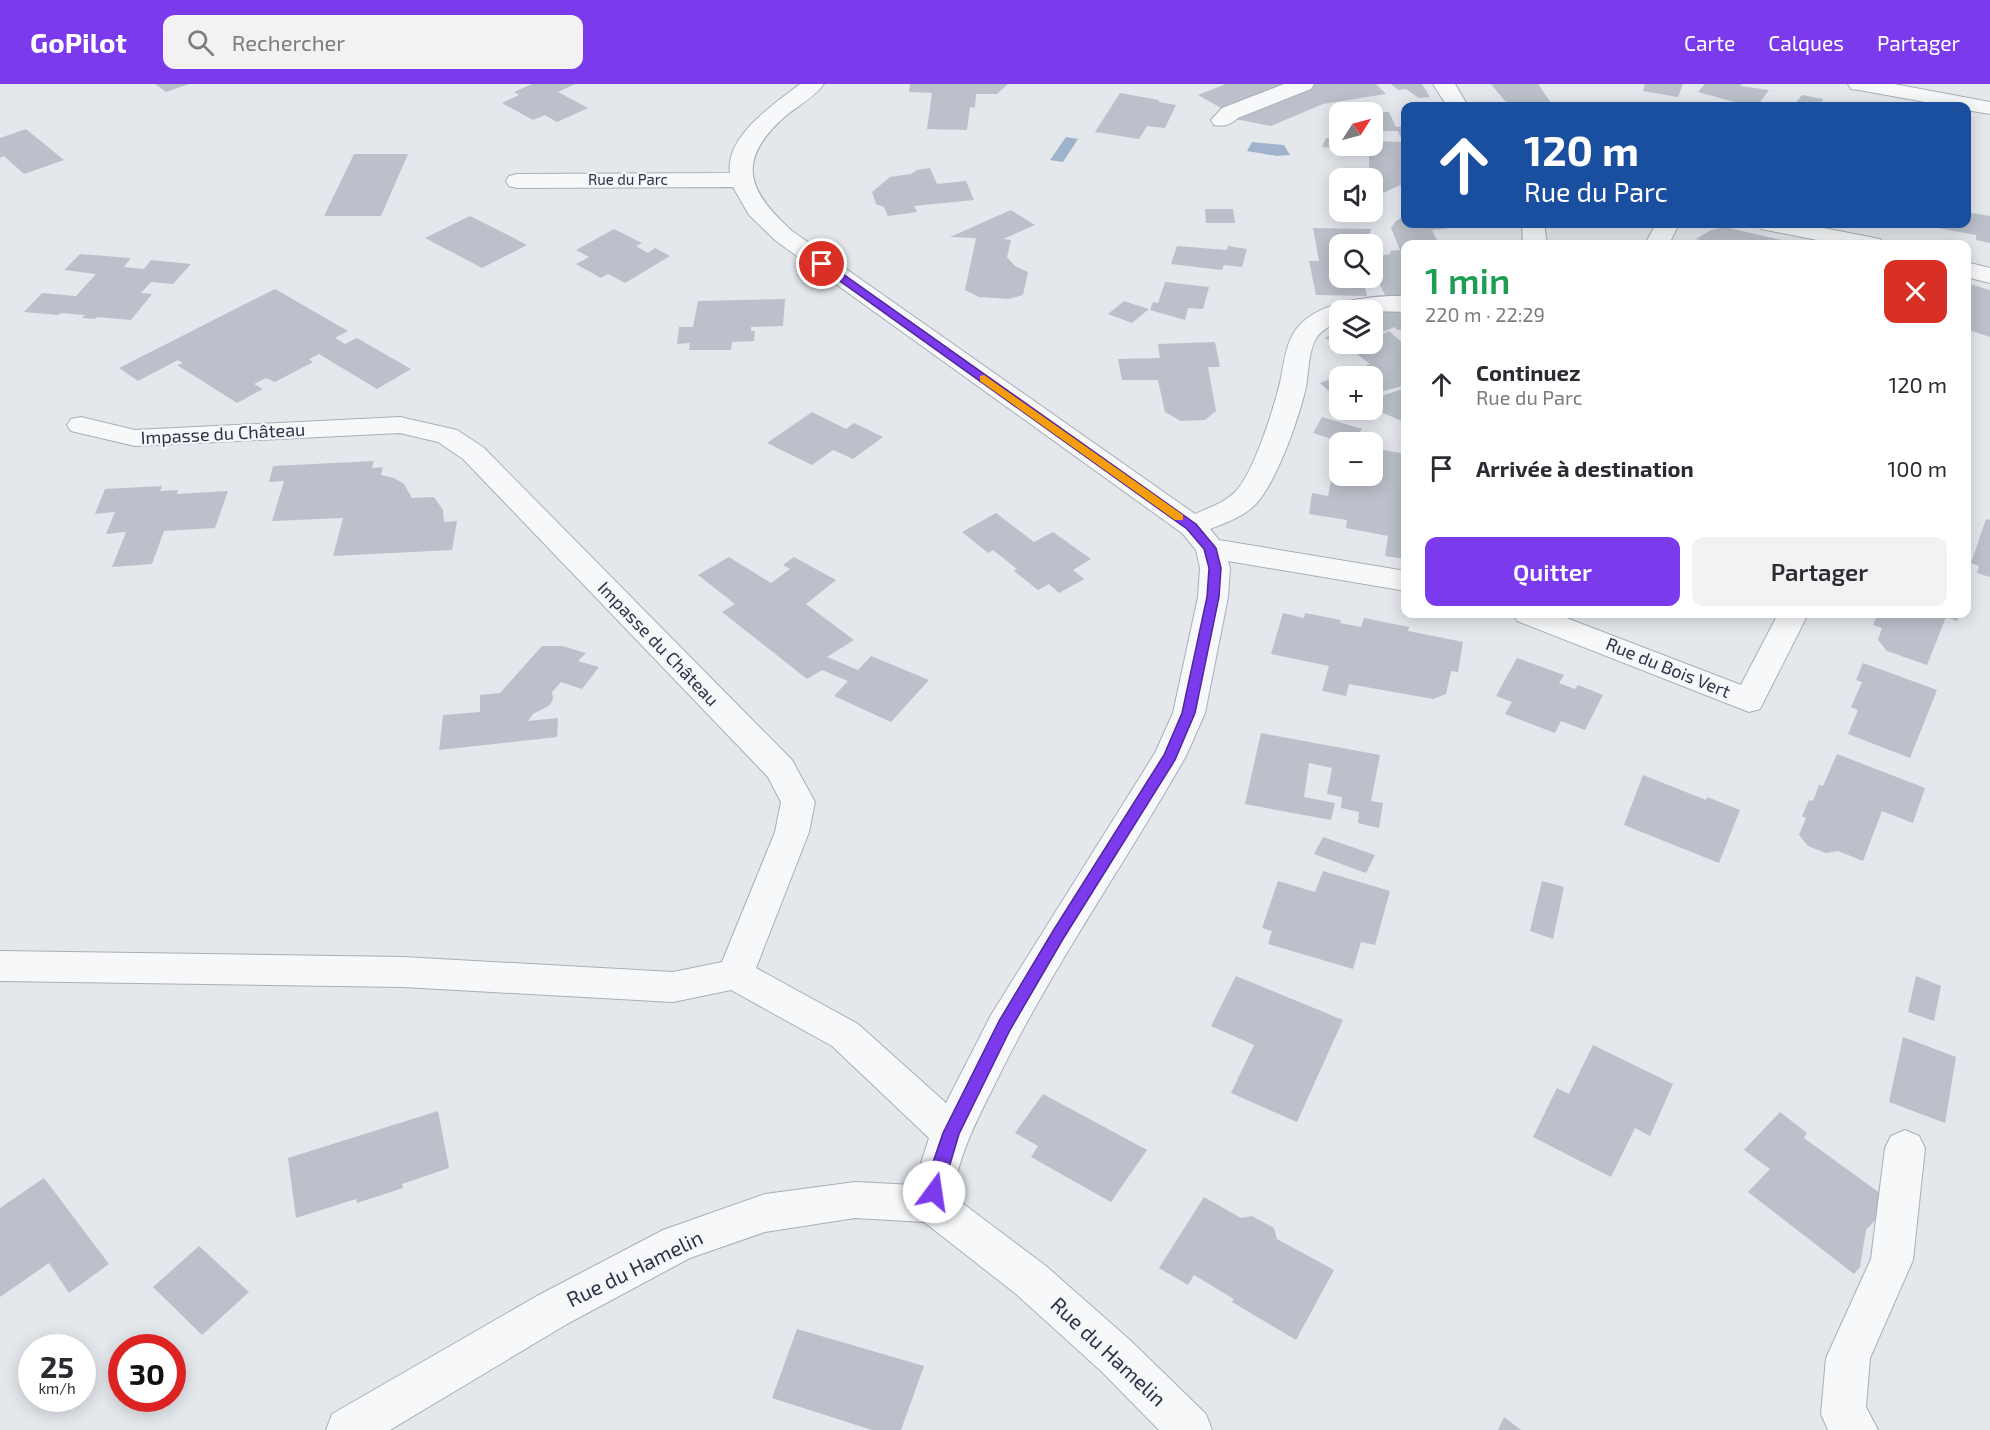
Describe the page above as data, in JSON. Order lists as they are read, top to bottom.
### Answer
{
  "streets": {
    "street": [
      "Rue du Parc",
      "Impasse du Château",
      "Rue du Bois Vert",
      "Rue du Hamelin"
    ]
  },
  "north": "top right",
  "page": {
    "header": "GoPilot",
    "search": "Rechercher",
    "nav": ["Carte", "Calques", "Partager"],
    "map_buttons": ["+", "−"],
    "turn": ["120 m", "Rue du Parc"],
    "heading": ["1 min", "220 m · 22:29"],
    "list": [
      {
        "name": "Continuez",
        "note": "Rue du Parc",
        "value": "120 m"
      },
      {
        "name": "Arrivée à destination",
        "value": "100 m"
      }
    ],
    "buttons": ["Quitter", "Partager"],
    "speed": "25 km/h",
    "limit": "30"
  }
}
